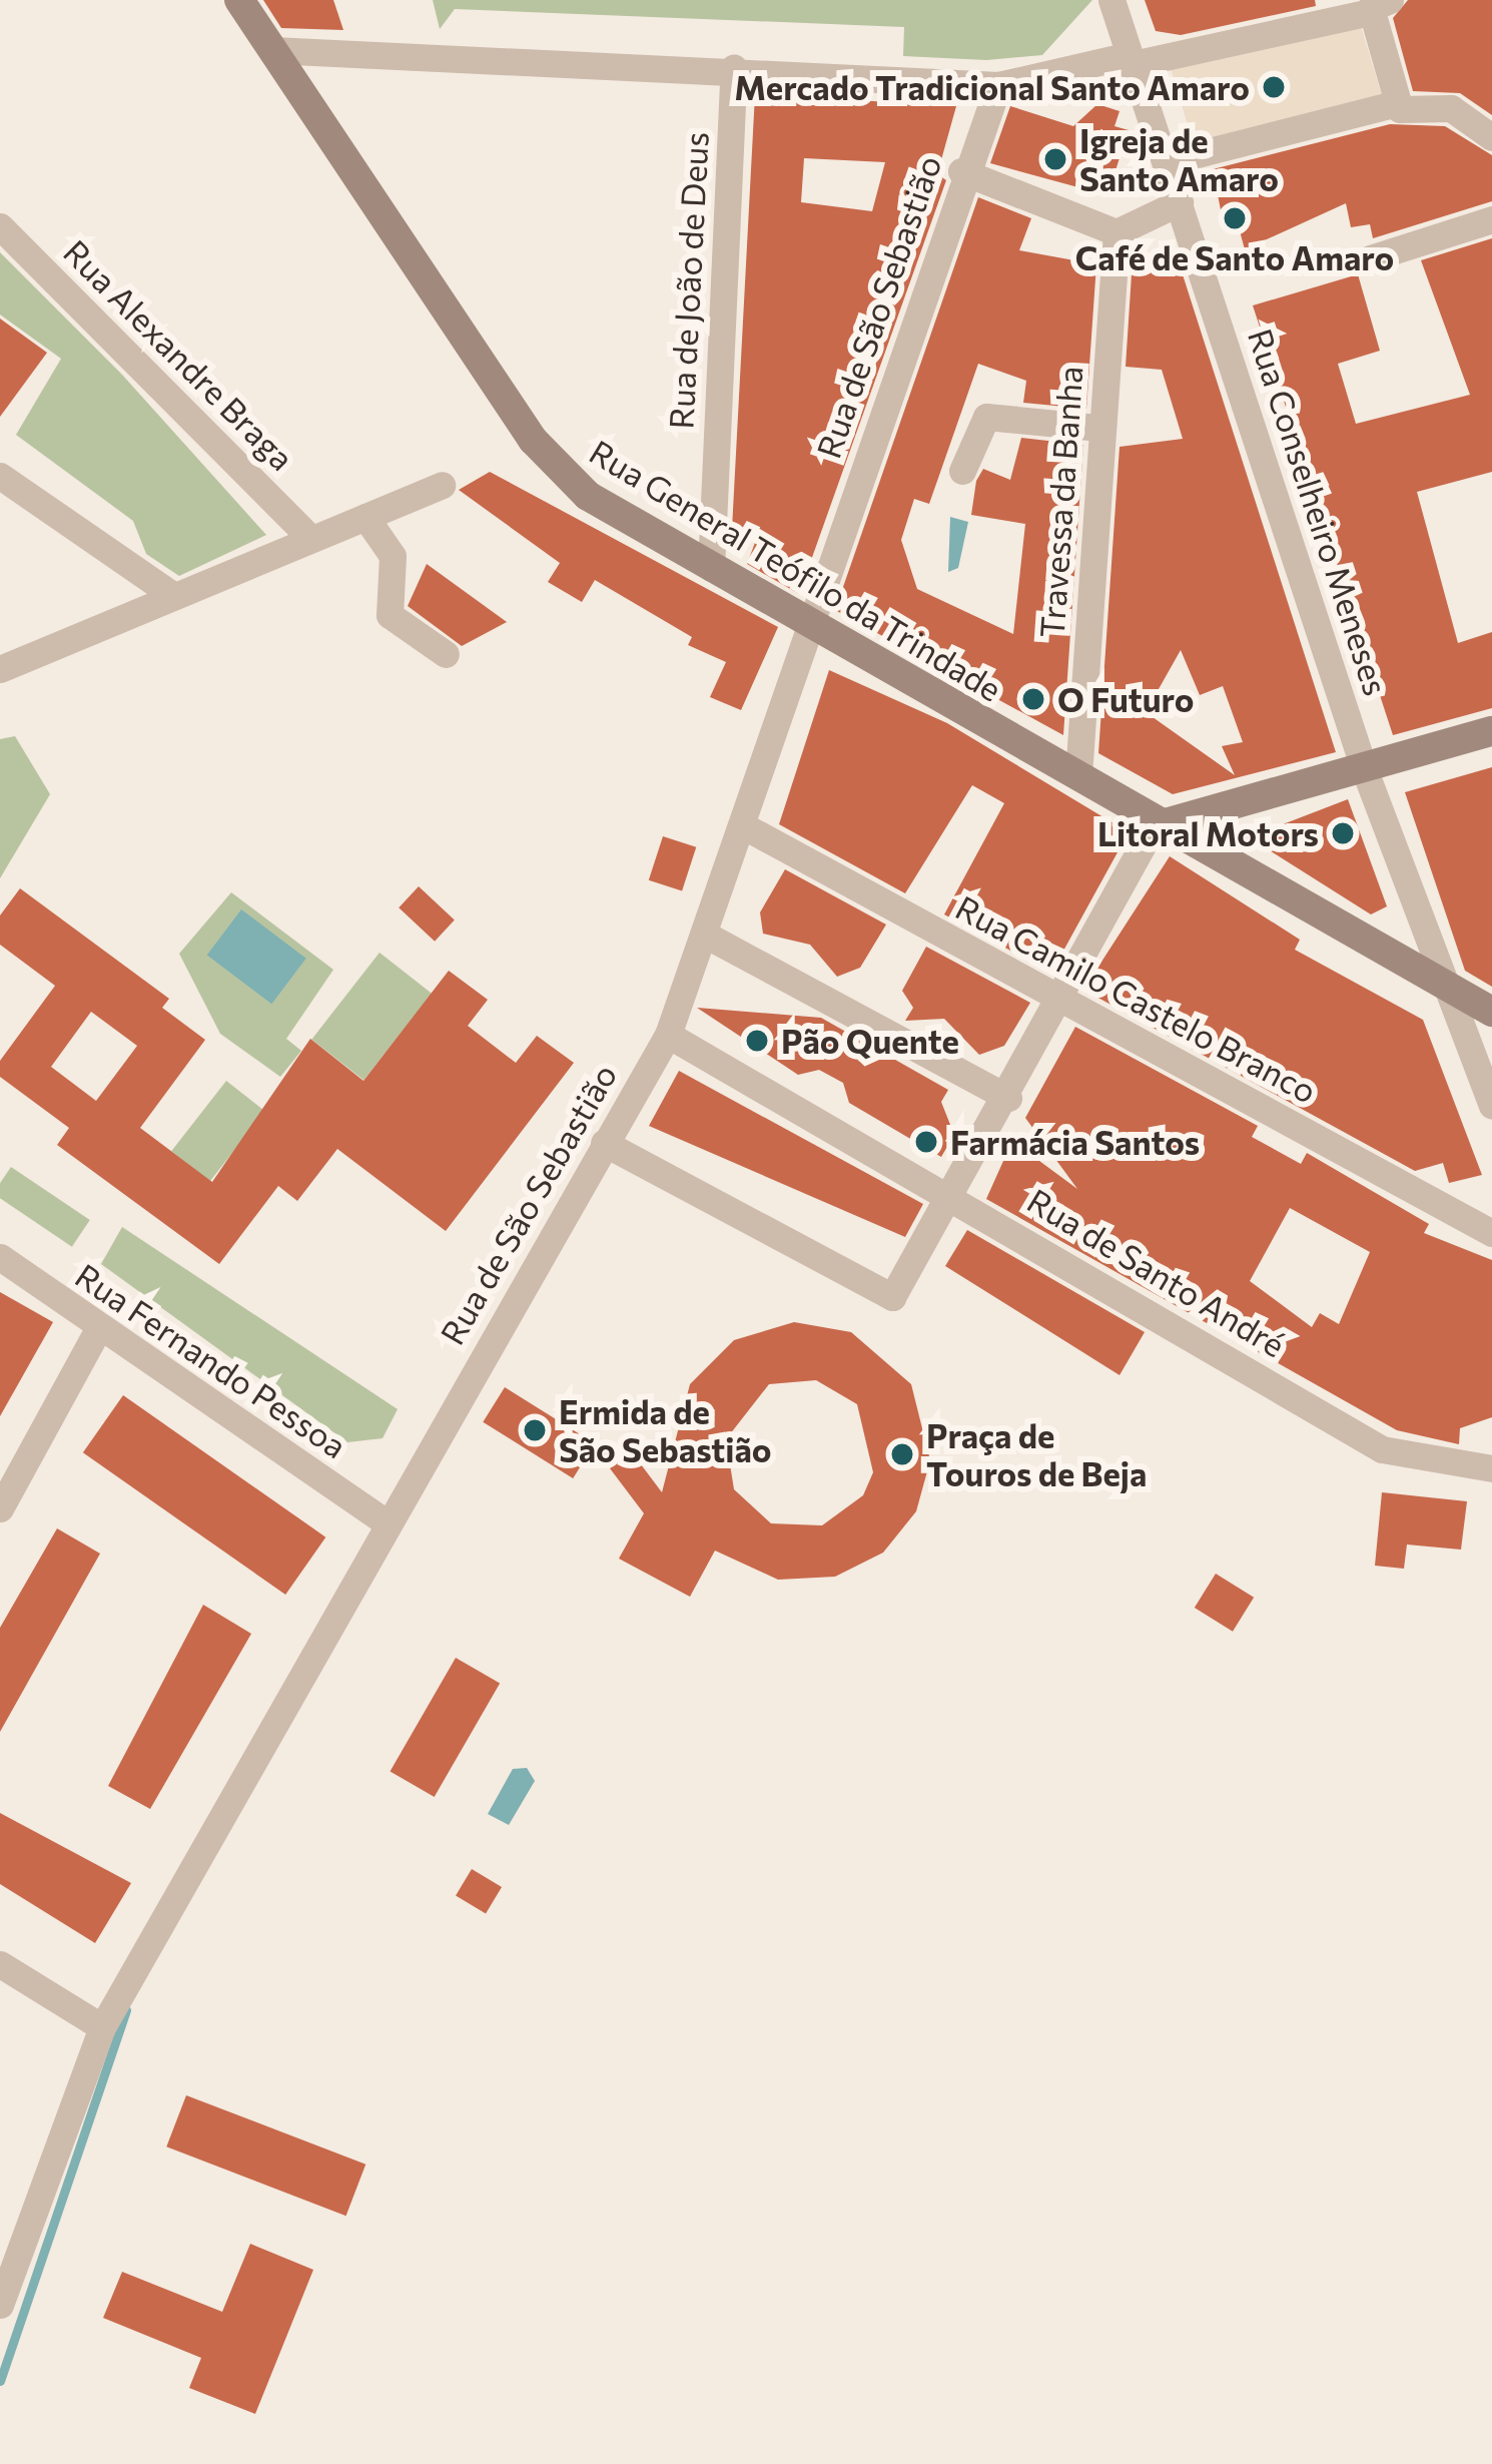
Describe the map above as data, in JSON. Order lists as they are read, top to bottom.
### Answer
{
  "streets": {
    "main road": ["Rua General Teófilo da Trindade"],
    "street": [
      "Rua de João de Deus",
      "Rua de São Sebastião",
      "Rua Alexandre Braga",
      "Travessa da Banha",
      "Rua Conselheiro Meneses",
      "Rua Camilo Castelo Branco",
      "Rua de Santo André",
      "Rua Fernando Pessoa"
    ]
  },
  "crossings": [
    ["Rua de João de Deus", "Rua General Teófilo da Trindade"],
    ["Rua de São Sebastião", "Rua General Teófilo da Trindade"],
    ["Rua de São Sebastião", "Rua Camilo Castelo Branco"],
    ["Rua de São Sebastião", "Rua de Santo André"],
    ["Rua de São Sebastião", "Rua Fernando Pessoa"],
    ["Travessa da Banha", "Rua General Teófilo da Trindade"],
    ["Rua Conselheiro Meneses", "Rua General Teófilo da Trindade"]
  ],
  "places": [
    "Mercado Tradicional Santo Amaro",
    "Igreja de Santo Amaro",
    "Café de Santo Amaro",
    "O Futuro",
    "Litoral Motors",
    "Pão Quente",
    "Farmácia Santos",
    "Ermida de São Sebastião",
    "Praça de Touros de Beja"
  ]
}
